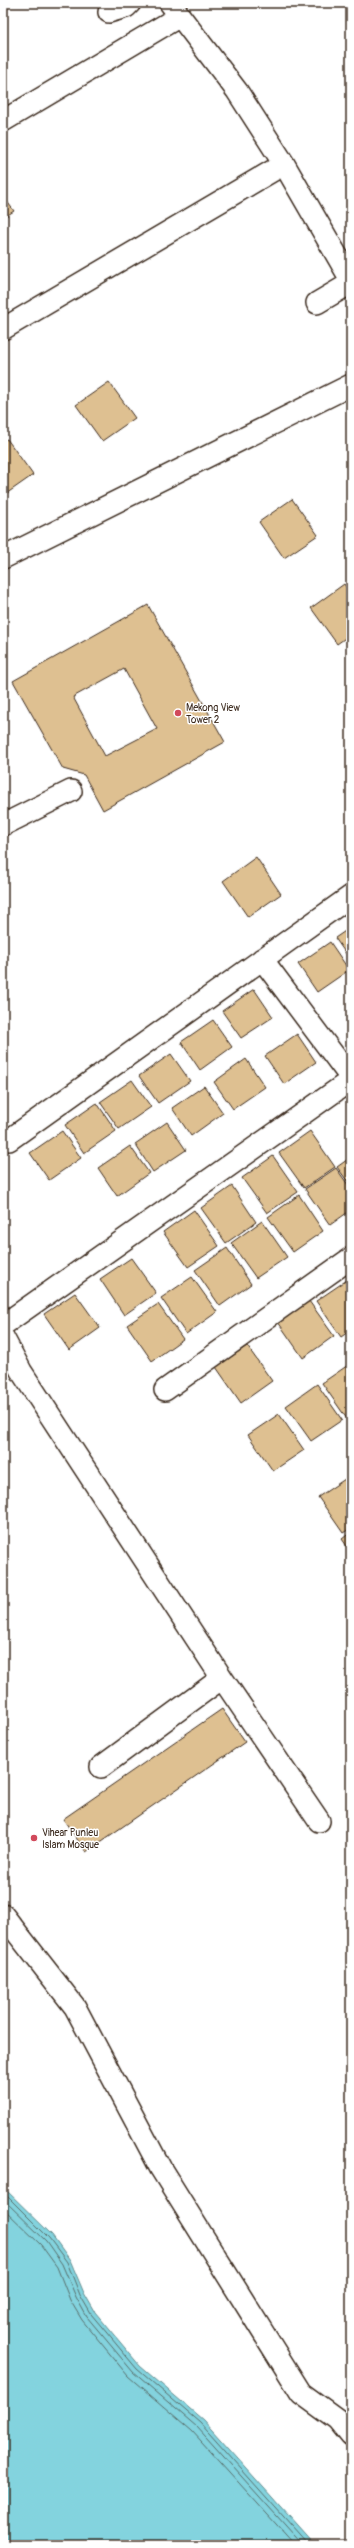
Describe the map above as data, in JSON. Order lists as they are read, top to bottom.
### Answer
{
  "places": ["Mekong View Tower 2", "Vihear Punleu Islam Mosque"]
}
